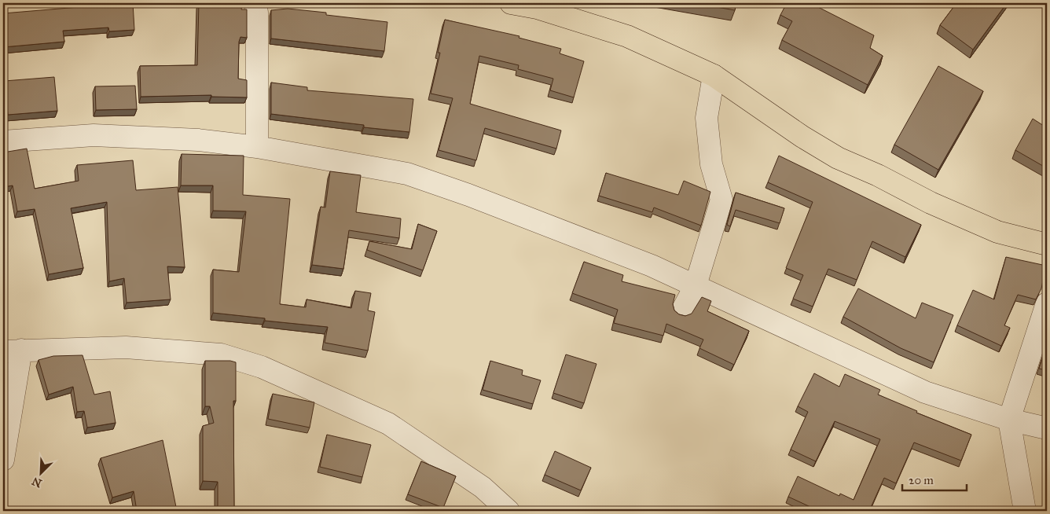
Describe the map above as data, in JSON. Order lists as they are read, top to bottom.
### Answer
{
  "scale_bar": "20 m",
  "north": "bottom left"
}
